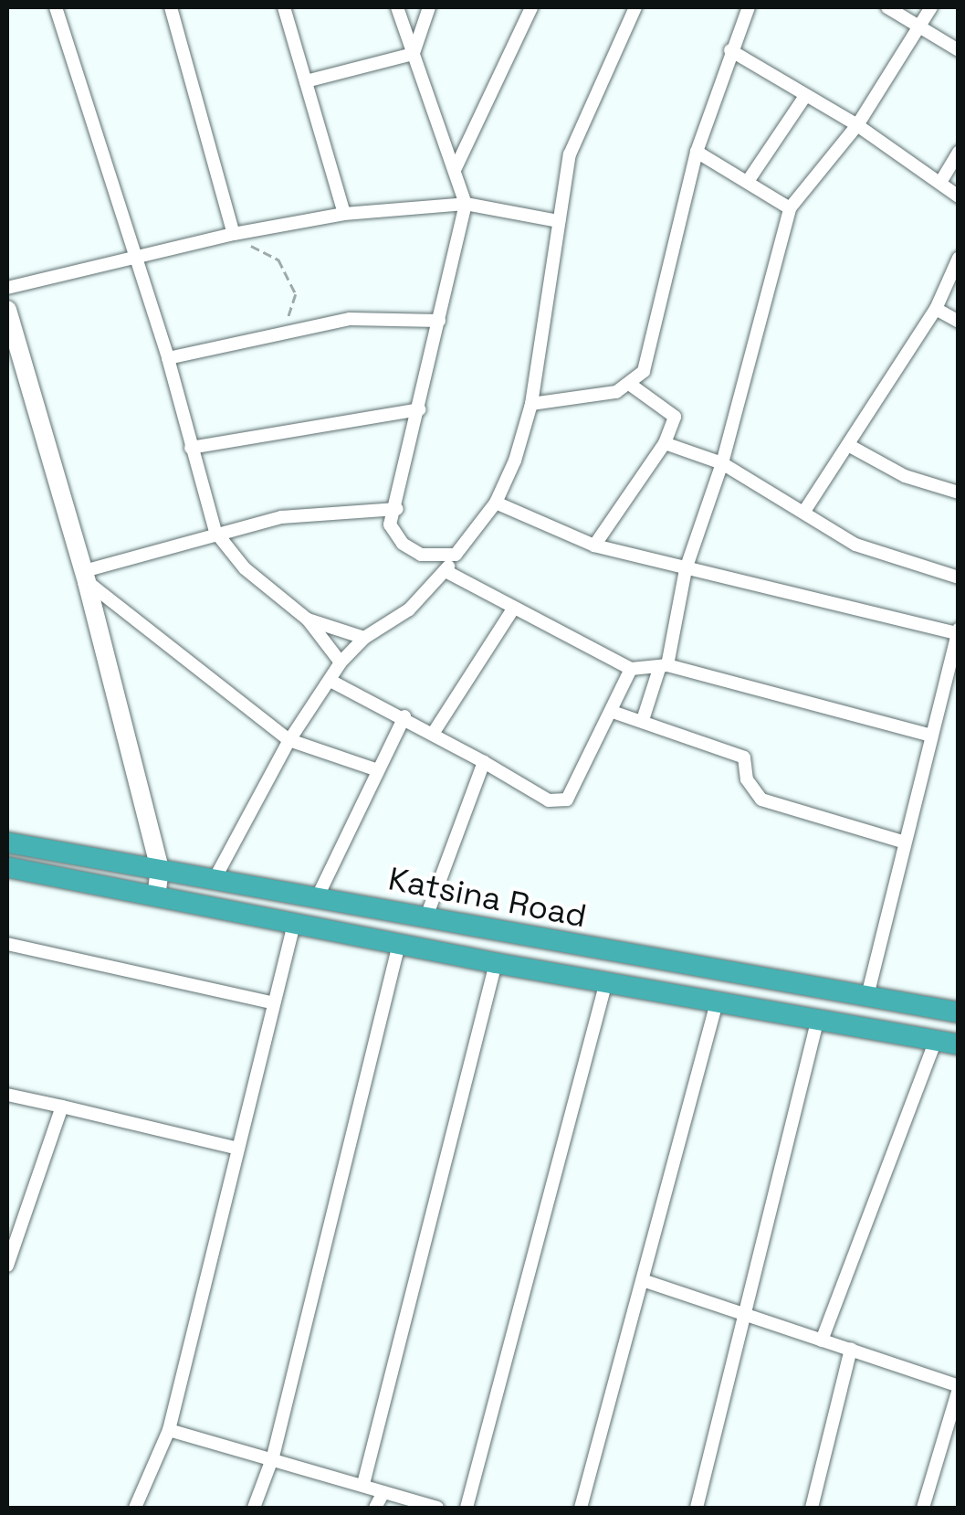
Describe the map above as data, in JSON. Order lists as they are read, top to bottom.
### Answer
{
  "streets": {
    "highway": ["Katsina Road"]
  }
}
